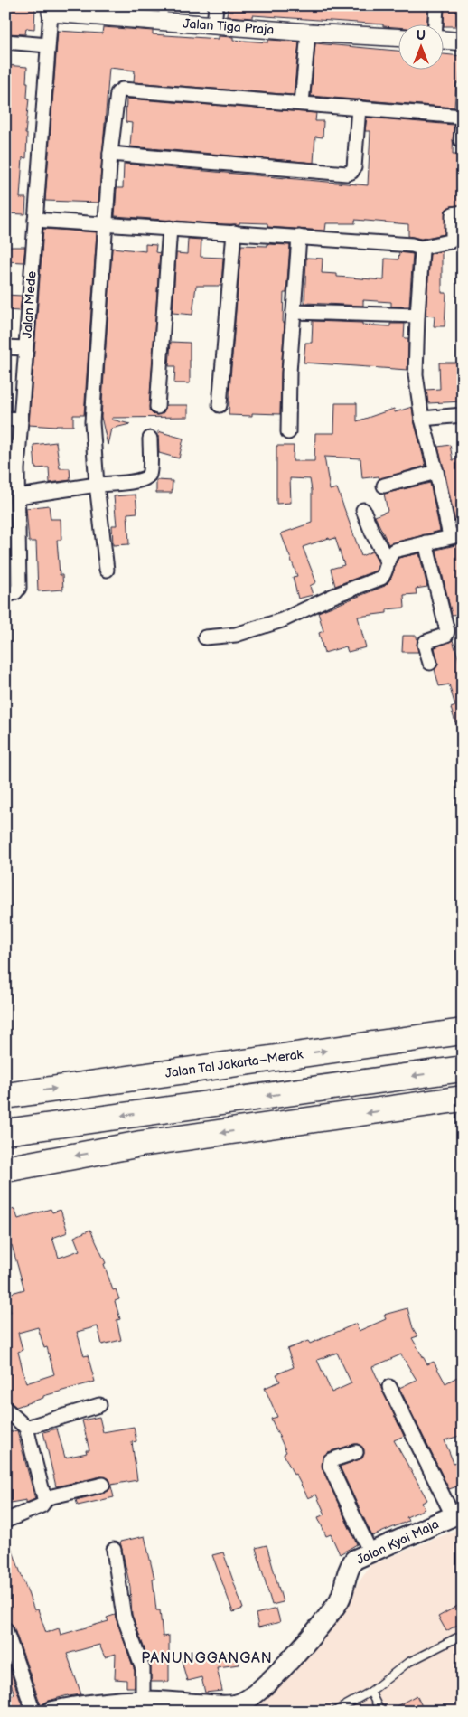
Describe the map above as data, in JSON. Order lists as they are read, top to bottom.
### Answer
{
  "streets": {
    "highway": ["Jalan Tol Jakarta–Merak"],
    "main road": ["Jalan Kyai Maja"],
    "street": ["Jalan Tiga Praja", "Jalan Mede"]
  },
  "crossings": [
    ["Jalan Tiga Praja", "Jalan Mede"]
  ],
  "districts": ["PANUNGGANGAN"],
  "north": "top"
}
